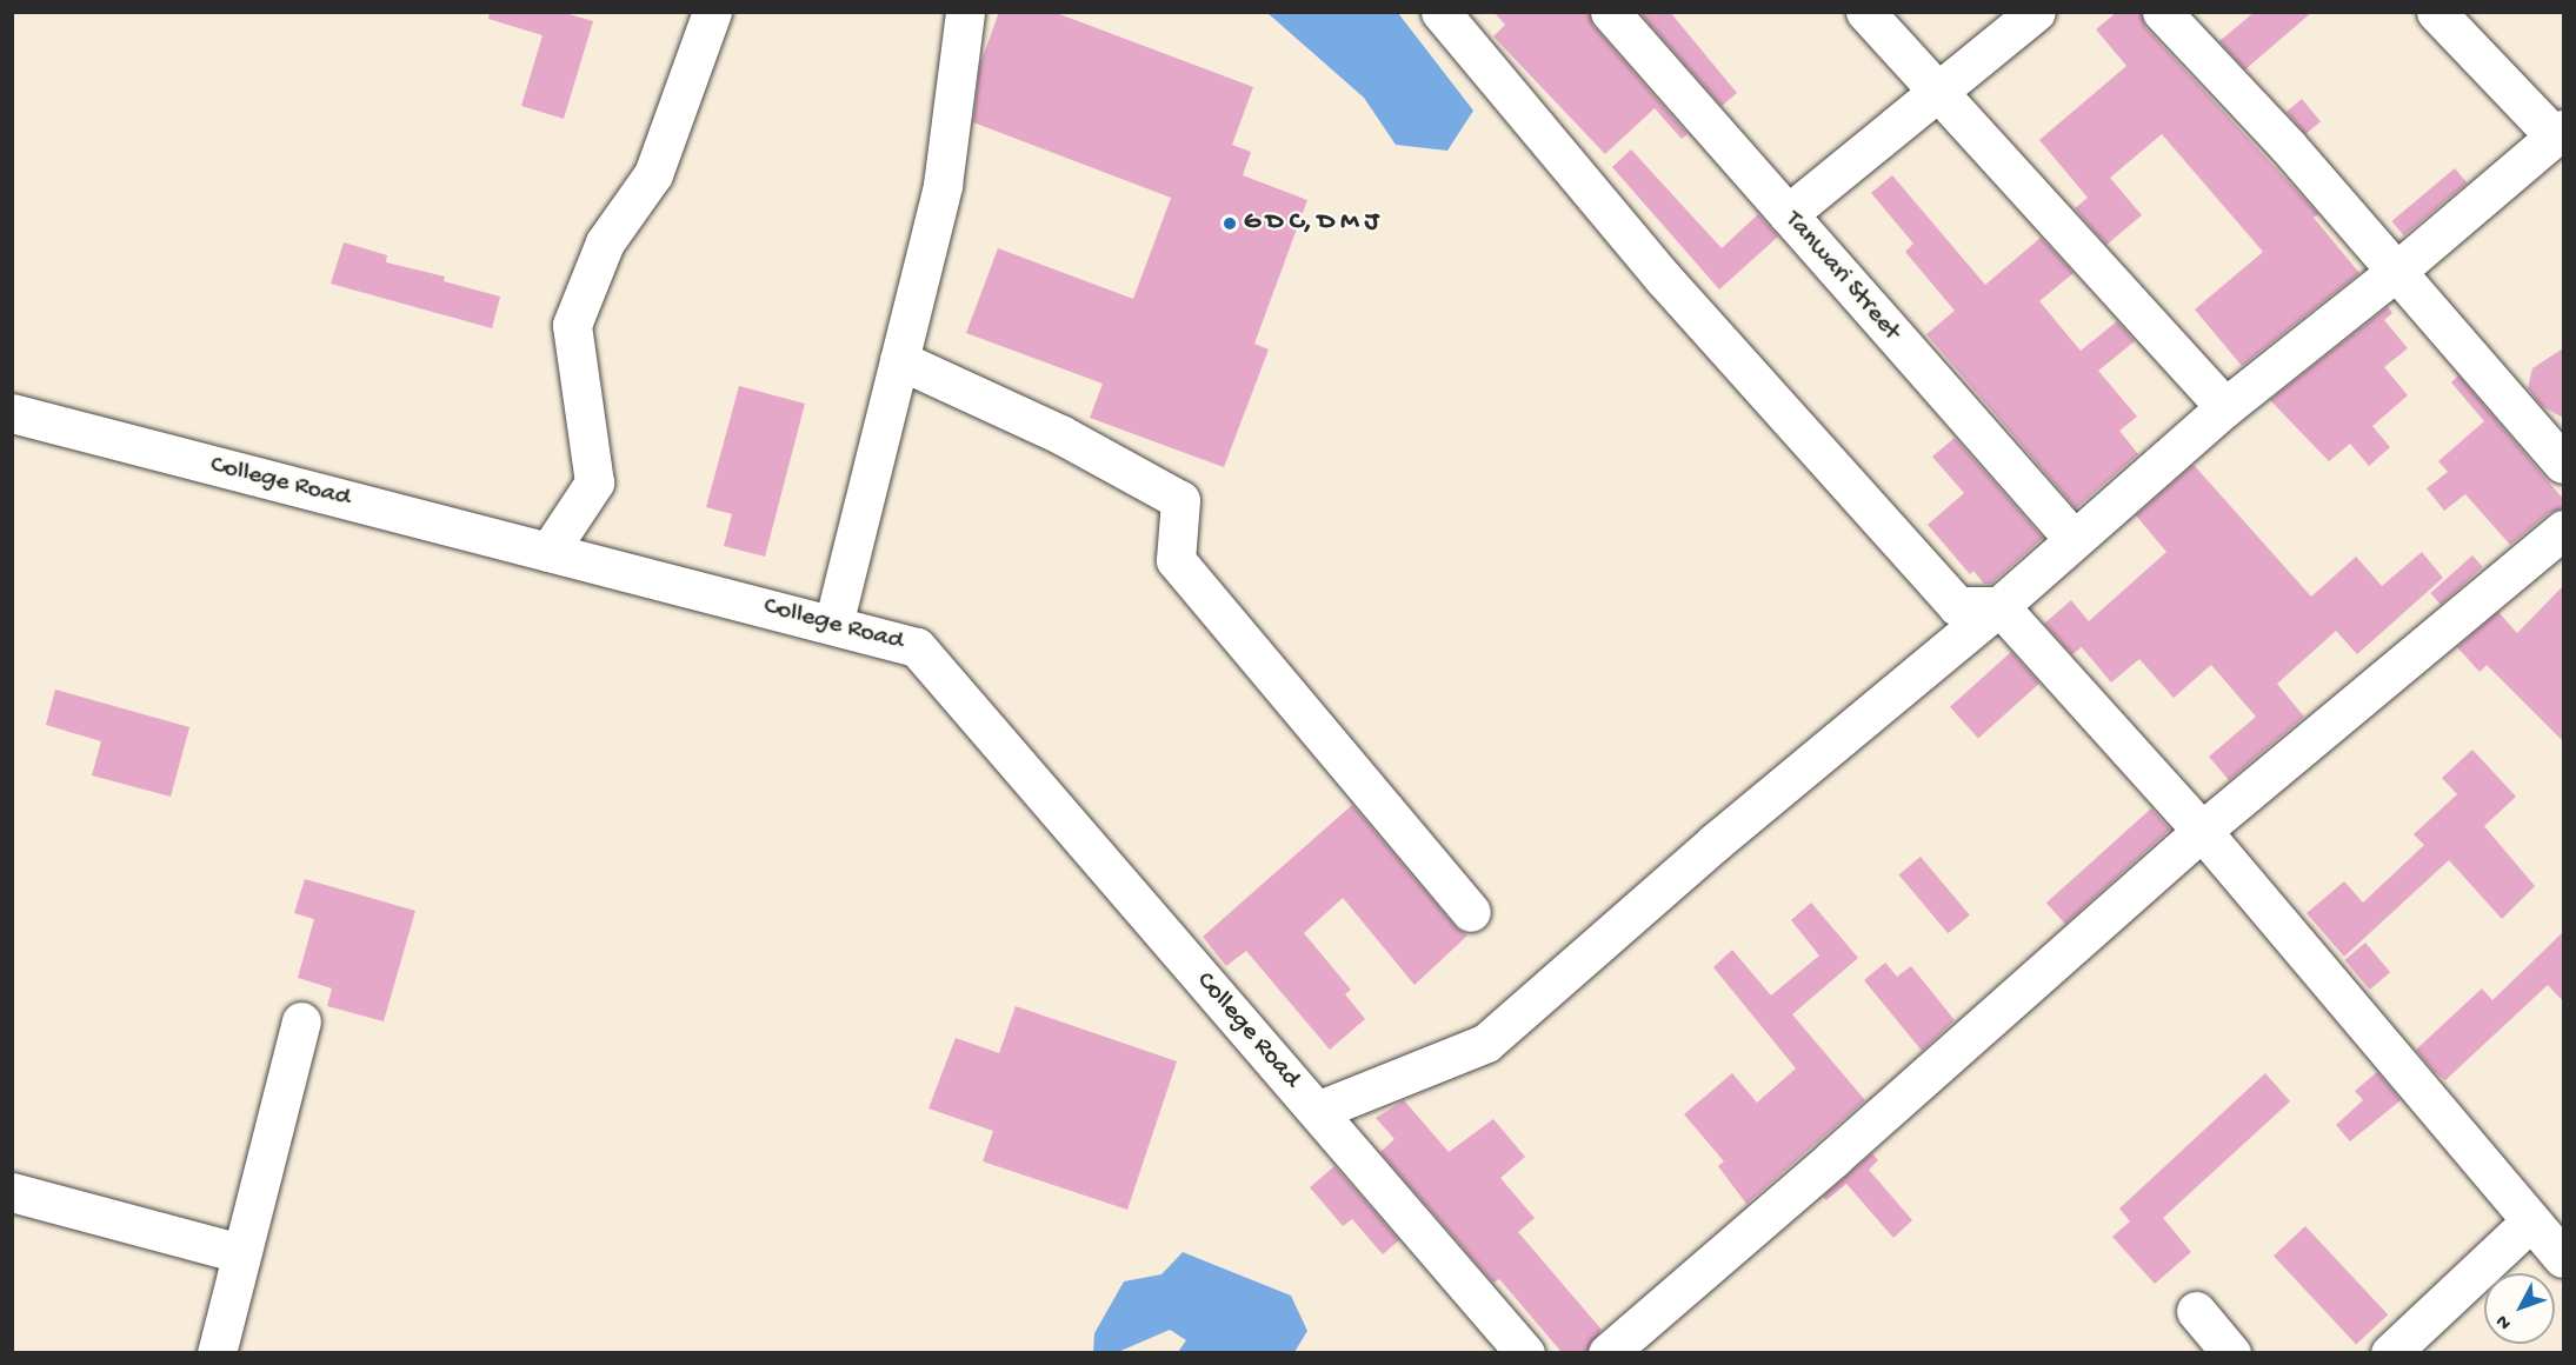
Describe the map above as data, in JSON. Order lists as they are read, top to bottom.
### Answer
{
  "streets": {
    "street": ["Tanwari Street", "College Road"]
  },
  "places": ["G D C, D M J"],
  "north": "bottom left"
}
